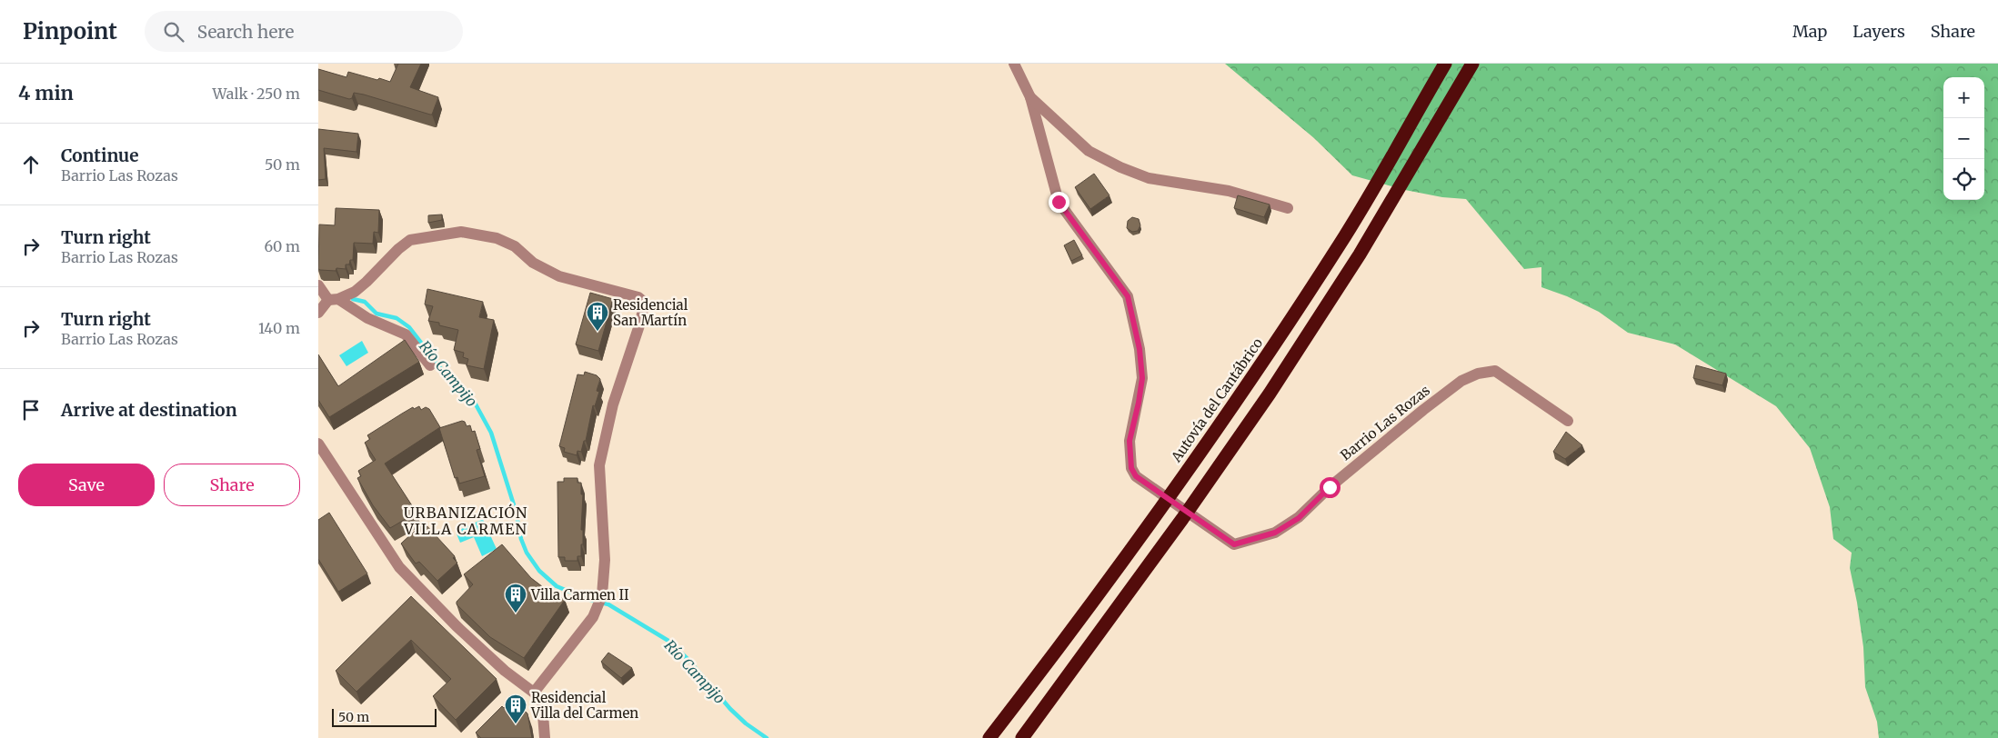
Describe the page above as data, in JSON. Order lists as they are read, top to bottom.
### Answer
{
  "streets": {
    "highway": ["Autovía del Cantábrico"],
    "street": ["Barrio Las Rozas"]
  },
  "districts": ["URBANIZACIÓN VILLA CARMEN"],
  "water": ["Río Campijo"],
  "places": {
    "building": ["Residencial San Martín", "Villa Carmen II", "Residencial Villa del Carmen"]
  },
  "scale_bar": "50 m",
  "page": {
    "header": "Pinpoint",
    "search": "Search here",
    "nav": ["Map", "Layers", "Share"],
    "heading": ["4 min", "Walk · 250 m"],
    "map_buttons": ["+", "−"],
    "list": [
      ["Continue", "Barrio Las Rozas", "50 m"],
      ["Turn right", "Barrio Las Rozas", "60 m"],
      ["Turn right", "Barrio Las Rozas", "140 m"],
      "Arrive at destination"
    ],
    "buttons": ["Save", "Share"],
    "scale": "50 m"
  }
}
